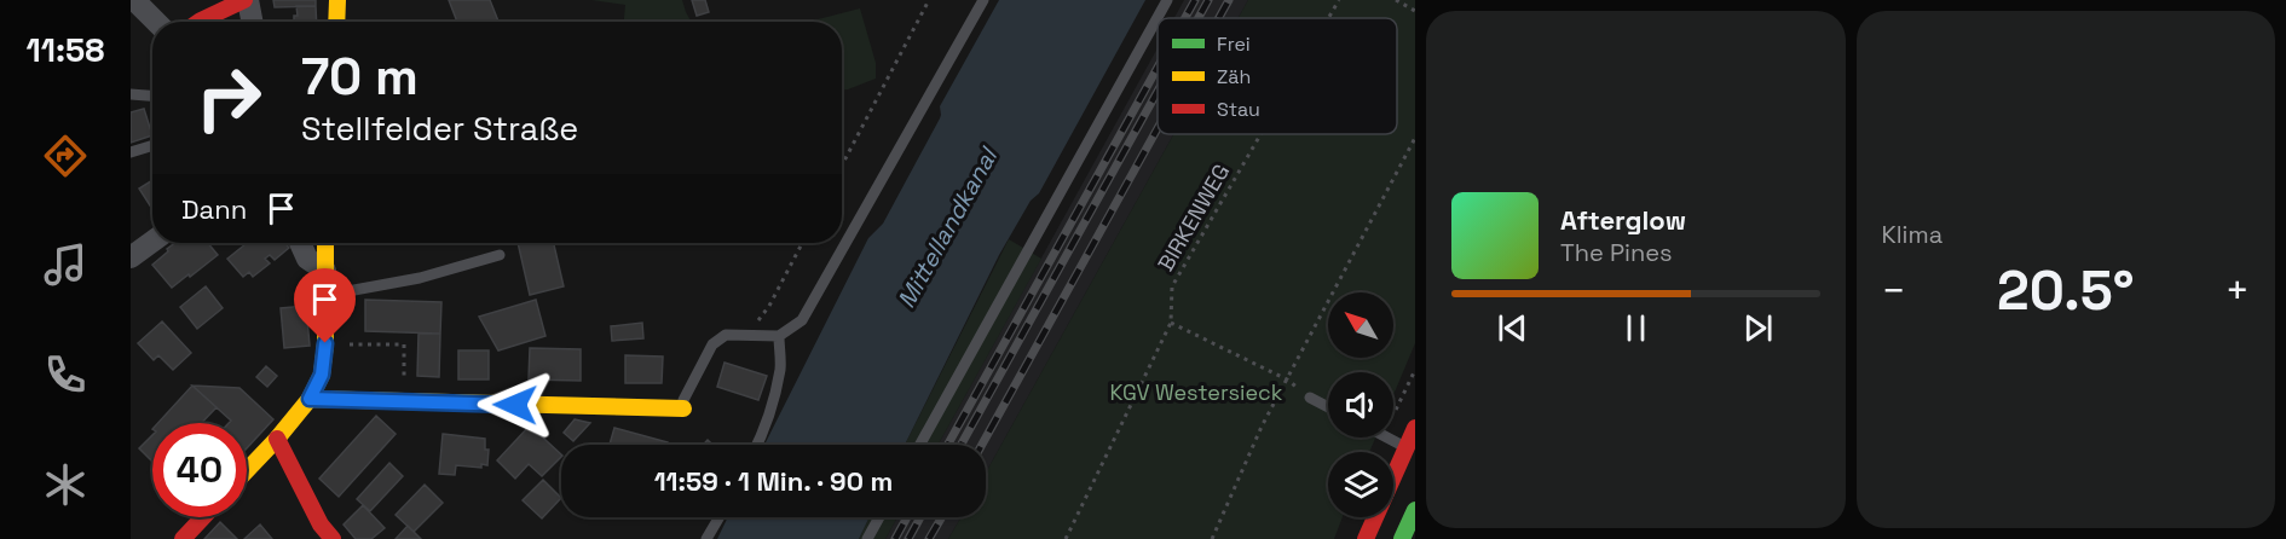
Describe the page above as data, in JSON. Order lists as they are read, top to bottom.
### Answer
{
  "streets": {
    "path": ["BIRKENWEG"]
  },
  "water": ["Mittellandkanal"],
  "parks": ["KGV Westersieck"],
  "legend": ["Frei", "Zäh", "Stau"],
  "north": "top left",
  "page": {
    "tabs": "11:58",
    "tile": "Klima",
    "turn": ["70 m", "Stellfelder Straße"],
    "then": "Dann",
    "song": ["Afterglow", "The Pines"],
    "heat": ["−", "20.5°", "+"],
    "limit": "40",
    "trip": "11:59 · 1 Min. · 90 m"
  }
}
